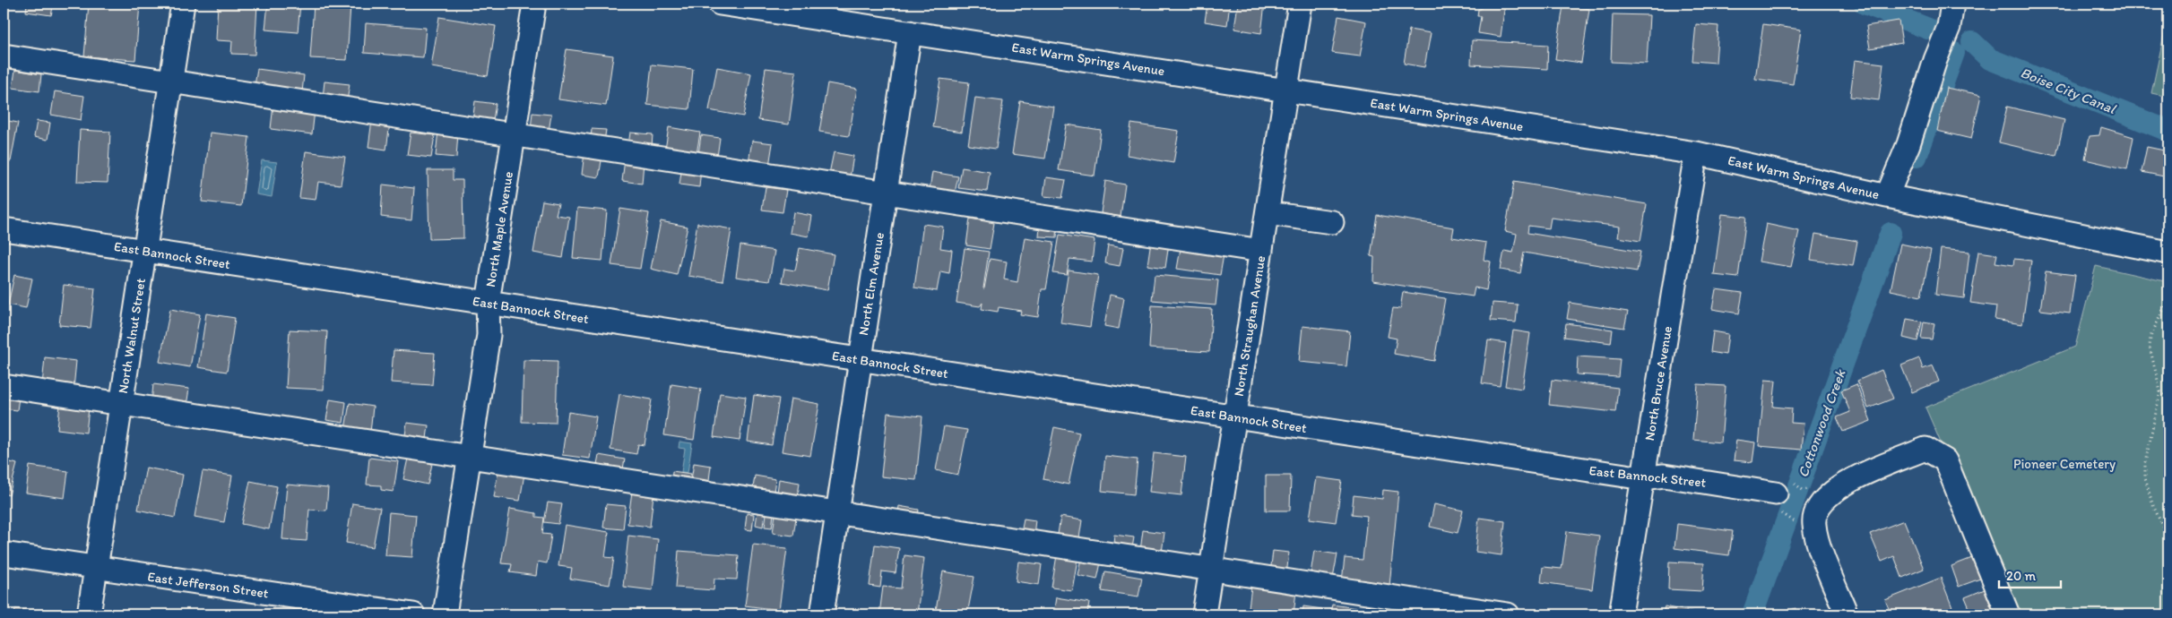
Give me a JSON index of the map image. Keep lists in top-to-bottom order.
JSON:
{
  "streets": {
    "street": [
      "East Warm Springs Avenue",
      "North Maple Avenue",
      "East Bannock Street",
      "North Elm Avenue",
      "North Straughan Avenue",
      "North Walnut Street",
      "North Bruce Avenue",
      "East Jefferson Street"
    ]
  },
  "crossings": [
    ["East Warm Springs Avenue", "North Elm Avenue"],
    ["East Warm Springs Avenue", "North Straughan Avenue"],
    ["East Warm Springs Avenue", "North Bruce Avenue"],
    ["North Maple Avenue", "East Bannock Street"],
    ["East Bannock Street", "North Elm Avenue"],
    ["East Bannock Street", "North Straughan Avenue"],
    ["East Bannock Street", "North Walnut Street"],
    ["East Bannock Street", "North Bruce Avenue"],
    ["North Walnut Street", "East Jefferson Street"]
  ],
  "water": ["Boise City Canal", "Cottonwood Creek"],
  "parks": ["Pioneer Cemetery"],
  "scale_bar": "20 m"
}
